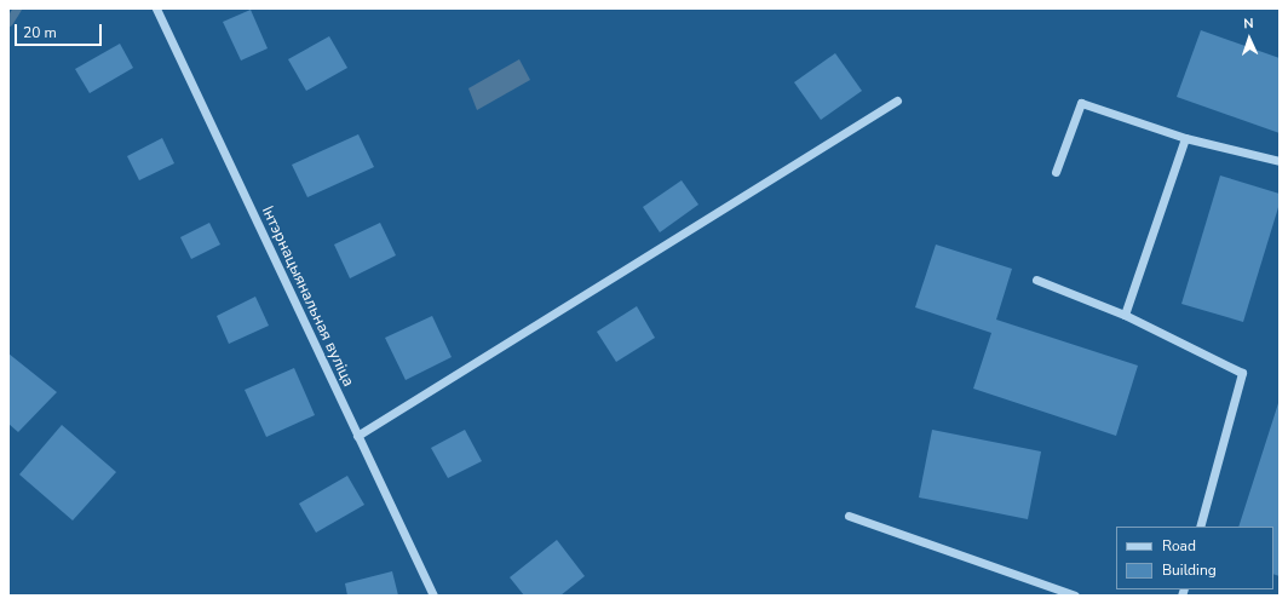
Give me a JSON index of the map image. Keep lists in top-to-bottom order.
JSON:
{
  "streets": {
    "street": ["Інтэрнацыянальная вуліца"]
  },
  "legend": ["Road", "Building"],
  "scale_bar": "20 m",
  "north": "top"
}
